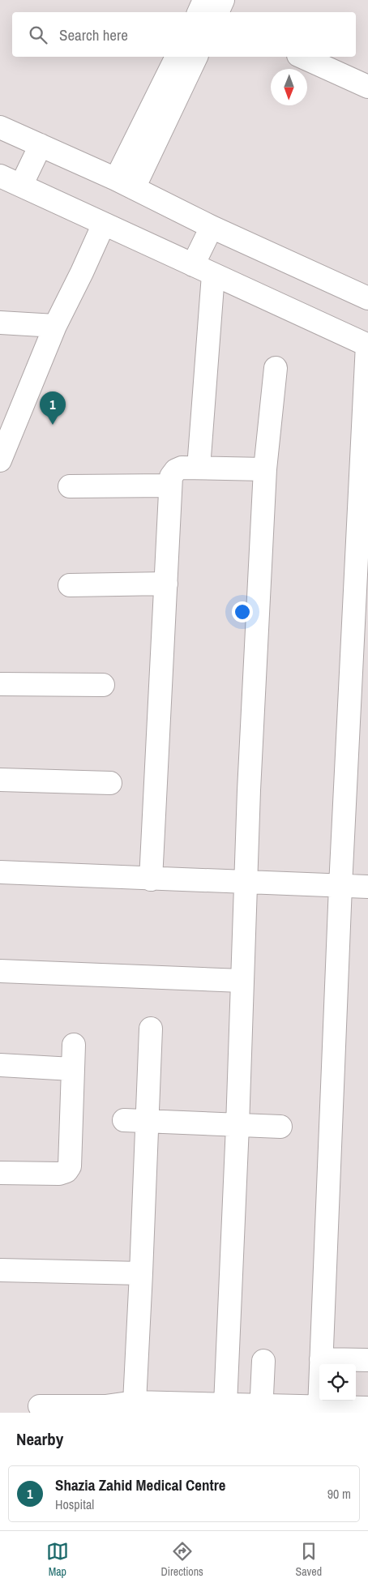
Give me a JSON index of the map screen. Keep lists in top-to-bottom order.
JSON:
{
  "north": "bottom",
  "page": {
    "search": "Search here",
    "pins": "1",
    "heading": "Nearby",
    "list": [
      {
        "mark": "1",
        "name": "Shazia Zahid Medical Centre",
        "note": "Hospital",
        "value": "90 m"
      }
    ],
    "nav": ["Map", "Directions", "Saved"]
  }
}
